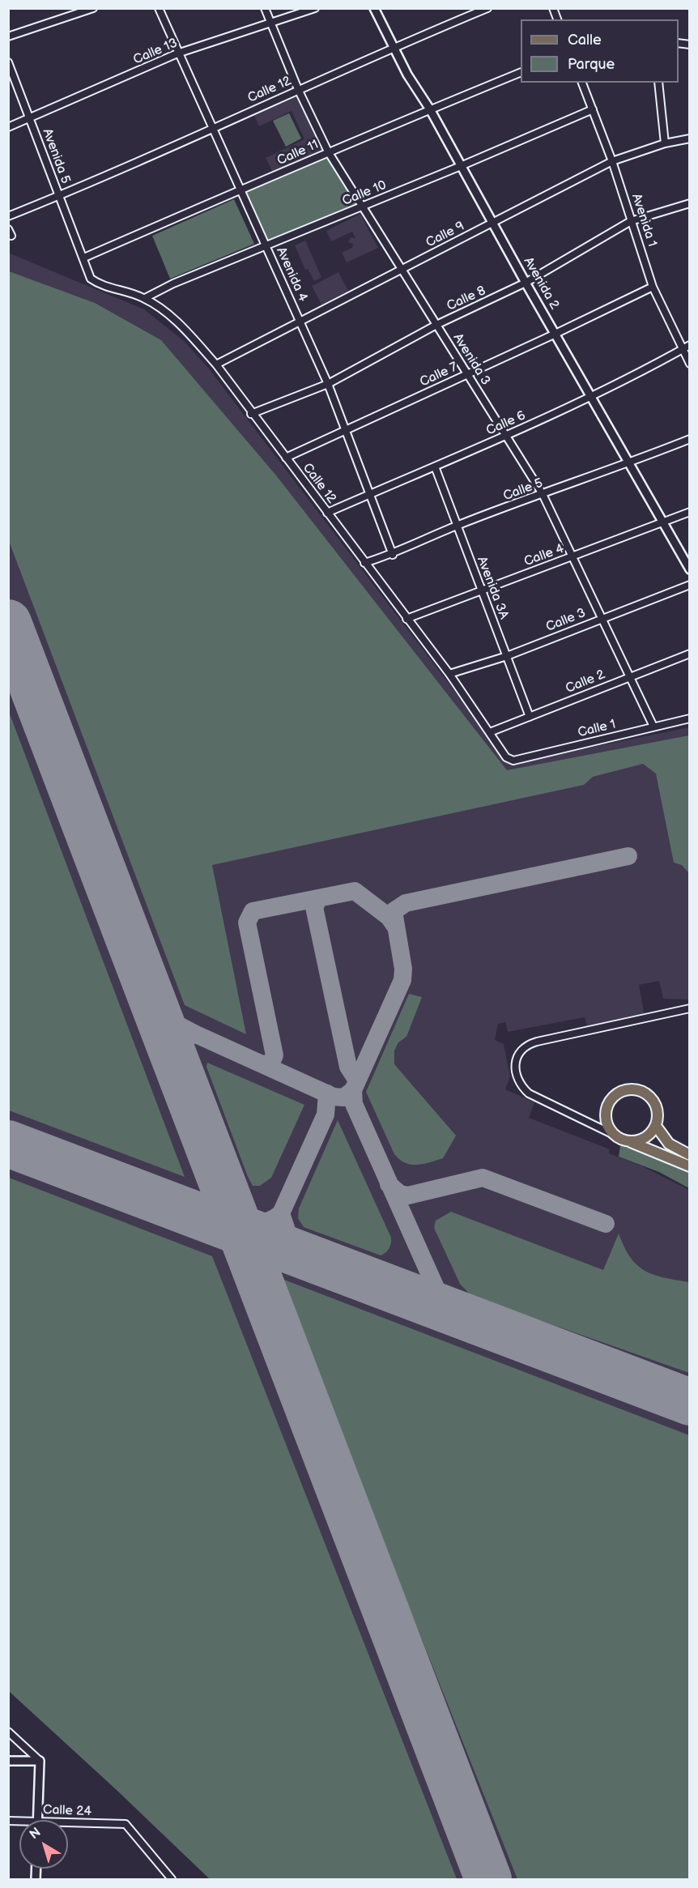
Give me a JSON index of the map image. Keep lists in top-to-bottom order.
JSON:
{
  "streets": {
    "street": [
      "Calle 13",
      "Calle 12",
      "Calle 11",
      "Avenida 5",
      "Calle 10",
      "Avenida 1",
      "Calle 9",
      "Avenida 4",
      "Avenida 2",
      "Calle 8",
      "Avenida 3",
      "Calle 7",
      "Calle 6",
      "Calle 5",
      "Calle 4",
      "Avenida 3A",
      "Calle 3",
      "Calle 2",
      "Calle 1",
      "Calle 24"
    ]
  },
  "crossings": [
    ["Calle 13", "Avenida 5"],
    ["Calle 13", "Avenida 4"],
    ["Calle 13", "Avenida 3"],
    ["Calle 12", "Calle 11"],
    ["Calle 12", "Avenida 5"],
    ["Calle 12", "Calle 10"],
    ["Calle 12", "Calle 9"],
    ["Calle 12", "Avenida 4"],
    ["Calle 12", "Avenida 2"],
    ["Calle 12", "Calle 8"],
    ["Calle 12", "Avenida 3"],
    ["Calle 12", "Calle 7"],
    ["Calle 12", "Calle 6"],
    ["Calle 12", "Calle 5"],
    ["Calle 12", "Calle 4"],
    ["Calle 12", "Calle 3"],
    ["Calle 12", "Calle 2"],
    ["Calle 12", "Calle 1"],
    ["Calle 11", "Avenida 5"],
    ["Calle 11", "Avenida 4"],
    ["Calle 11", "Avenida 2"],
    ["Calle 11", "Avenida 3"],
    ["Calle 10", "Avenida 1"],
    ["Calle 10", "Avenida 4"],
    ["Calle 10", "Avenida 2"],
    ["Calle 10", "Avenida 3"],
    ["Avenida 1", "Calle 9"],
    ["Avenida 1", "Calle 8"],
    ["Avenida 1", "Calle 7"],
    ["Avenida 1", "Calle 6"],
    ["Calle 9", "Avenida 4"],
    ["Calle 9", "Avenida 2"],
    ["Calle 9", "Avenida 3"],
    ["Avenida 4", "Calle 8"],
    ["Avenida 4", "Calle 7"],
    ["Avenida 4", "Calle 6"],
    ["Avenida 4", "Calle 5"],
    ["Avenida 2", "Calle 8"],
    ["Avenida 2", "Calle 7"],
    ["Avenida 2", "Calle 6"],
    ["Avenida 2", "Calle 5"],
    ["Avenida 2", "Calle 4"],
    ["Calle 8", "Avenida 3"],
    ["Avenida 3", "Calle 7"],
    ["Avenida 3", "Calle 6"],
    ["Avenida 3", "Calle 5"],
    ["Avenida 3", "Calle 4"],
    ["Avenida 3", "Calle 3"],
    ["Avenida 3", "Calle 2"],
    ["Avenida 3", "Calle 1"],
    ["Calle 6", "Avenida 3A"],
    ["Calle 5", "Avenida 3A"],
    ["Calle 4", "Avenida 3A"],
    ["Avenida 3A", "Calle 3"],
    ["Avenida 3A", "Calle 2"]
  ],
  "legend": ["Calle", "Parque"],
  "north": "top left"
}
